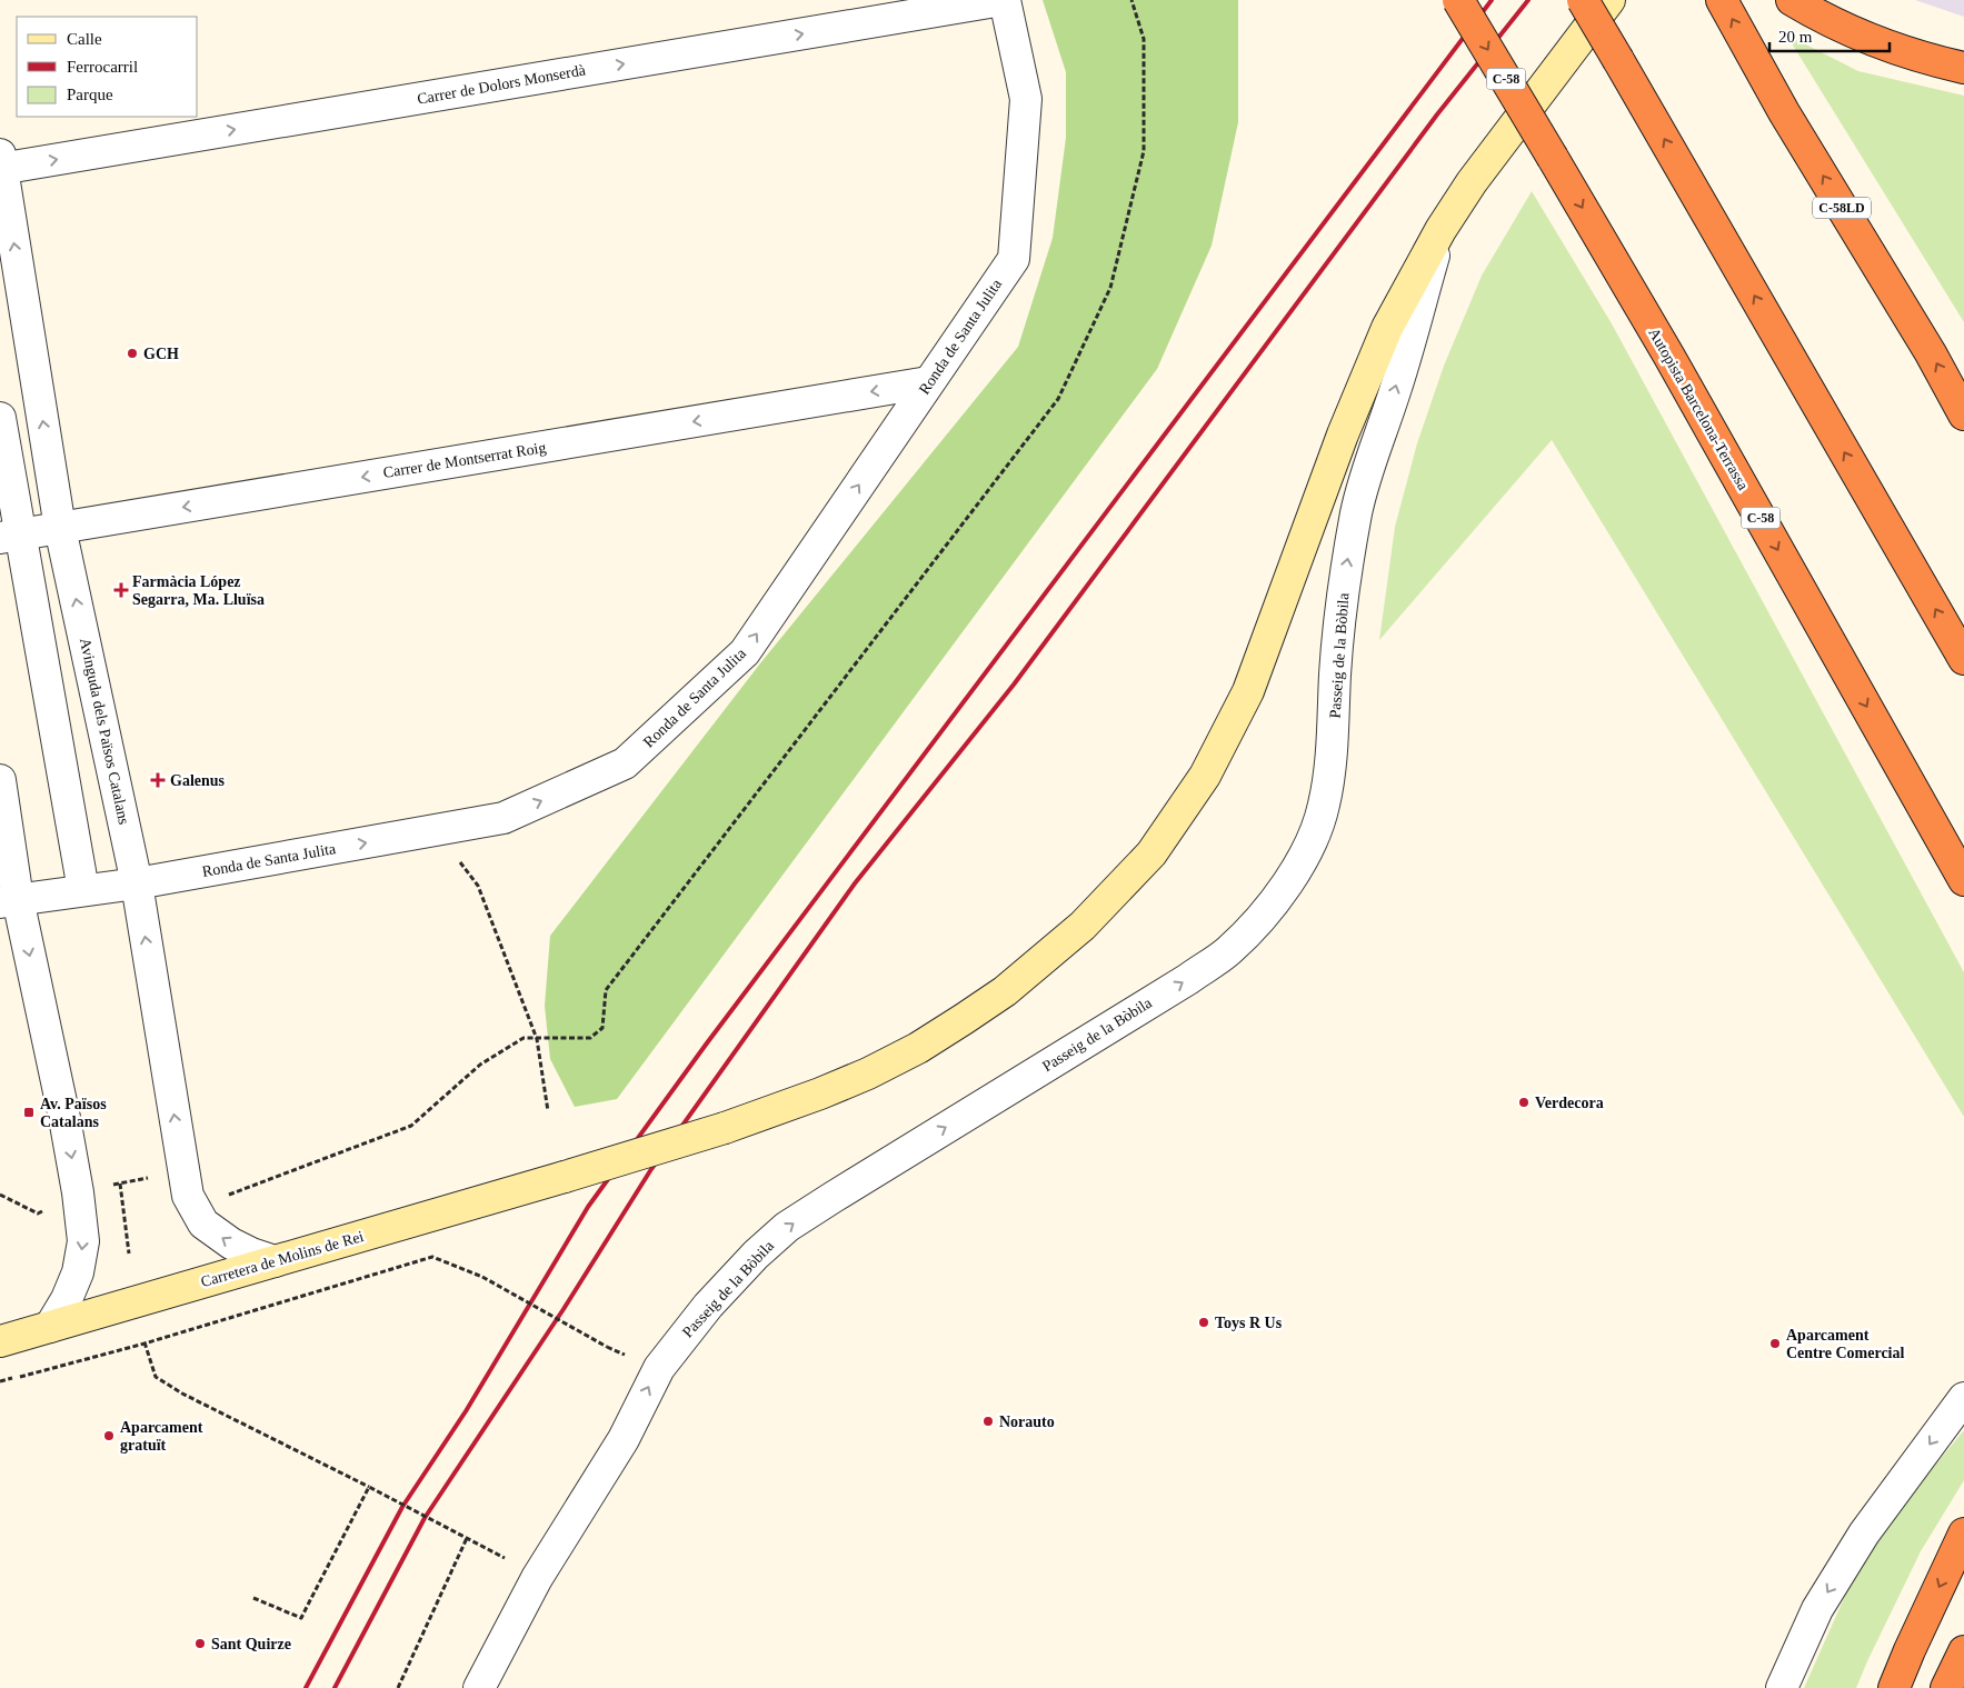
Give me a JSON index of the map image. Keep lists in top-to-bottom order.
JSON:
{
  "streets": {
    "highway": ["C-58", "C-58LD", "Autopista Barcelona-Terrassa"],
    "main road": ["Carretera de Molins de Rei"],
    "street": [
      "Carrer de Dolors Monserdà",
      "Ronda de Santa Julita",
      "Carrer de Montserrat Roig",
      "Passeig de la Bòbila",
      "Avinguda dels Països Catalans"
    ]
  },
  "crossings": [
    ["Carrer de Dolors Monserdà", "Ronda de Santa Julita"],
    ["Carrer de Dolors Monserdà", "Avinguda dels Països Catalans"],
    ["Ronda de Santa Julita", "Carrer de Montserrat Roig"],
    ["Ronda de Santa Julita", "Avinguda dels Països Catalans"],
    ["Carrer de Montserrat Roig", "Avinguda dels Països Catalans"],
    ["Passeig de la Bòbila", "Carretera de Molins de Rei"],
    ["Avinguda dels Països Catalans", "Carretera de Molins de Rei"]
  ],
  "one_way": [
    "Carrer de Dolors Monserdà",
    "Ronda de Santa Julita",
    "Carrer de Montserrat Roig",
    "Passeig de la Bòbila"
  ],
  "places": {
    "other": [
      "GCH",
      "Verdecora",
      "Toys R Us",
      "Aparcament Centre Comercial",
      "Norauto",
      "Aparcament gratuït",
      "Sant Quirze"
    ],
    "health": ["Farmàcia López Segarra, Ma. Lluïsa", "Galenus"],
    "transit": ["Av. Països Catalans"]
  },
  "legend": ["Calle", "Ferrocarril", "Parque"],
  "scale_bar": "20 m"
}
